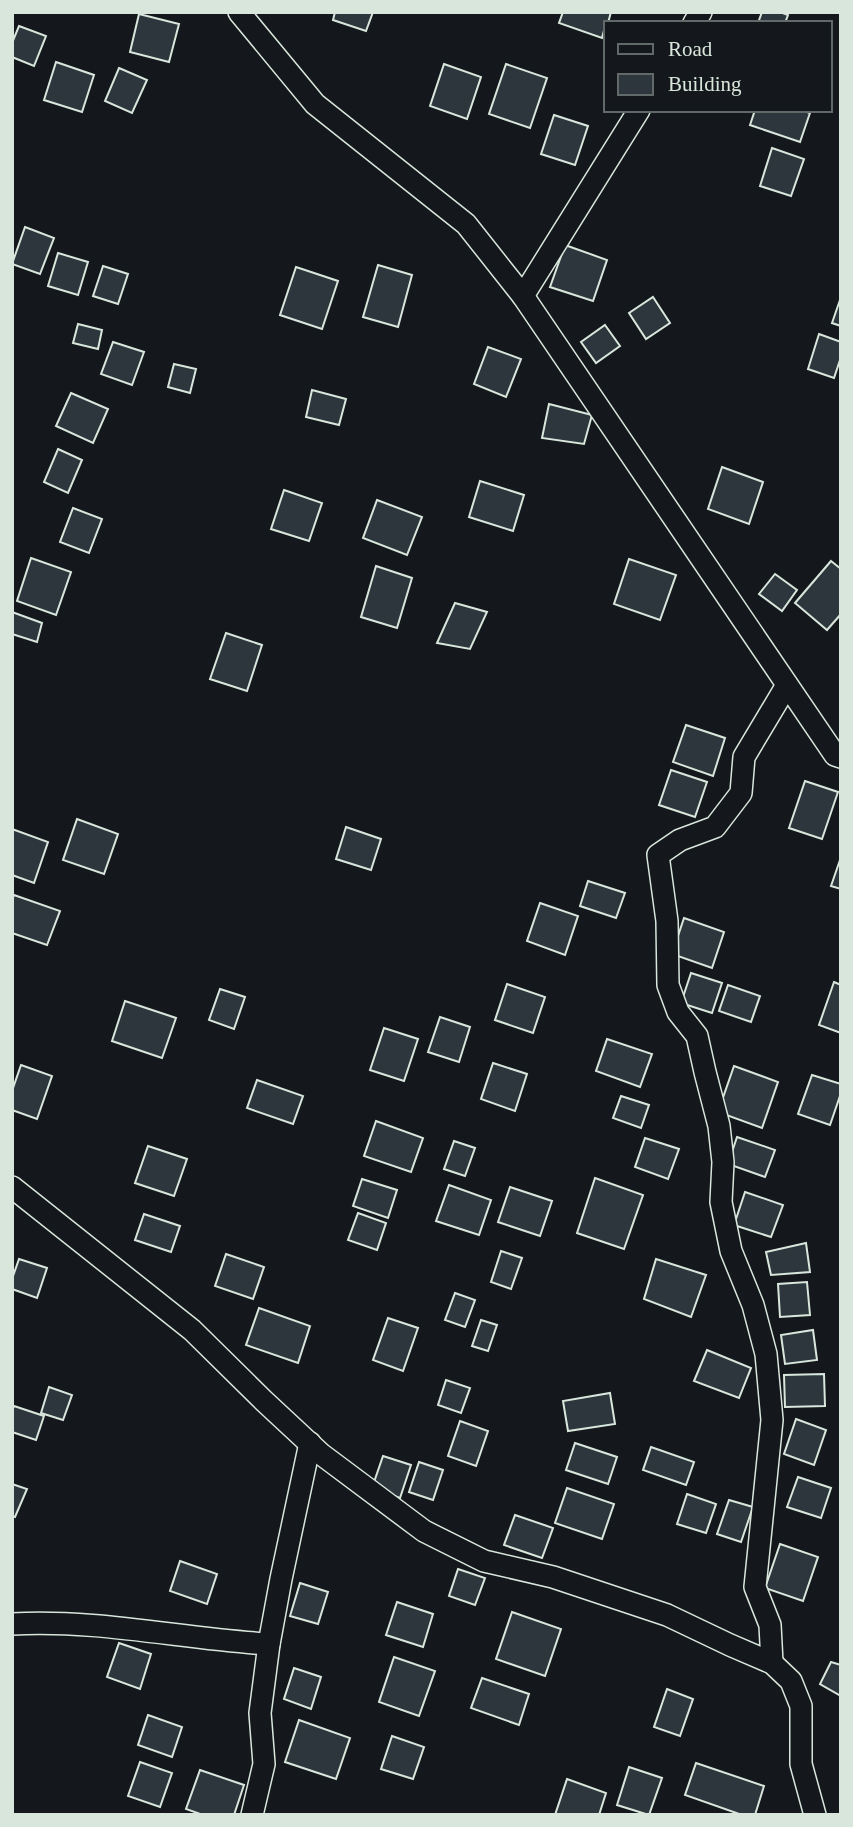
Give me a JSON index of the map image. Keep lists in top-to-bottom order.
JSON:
{
  "legend": ["Road", "Building"]
}
